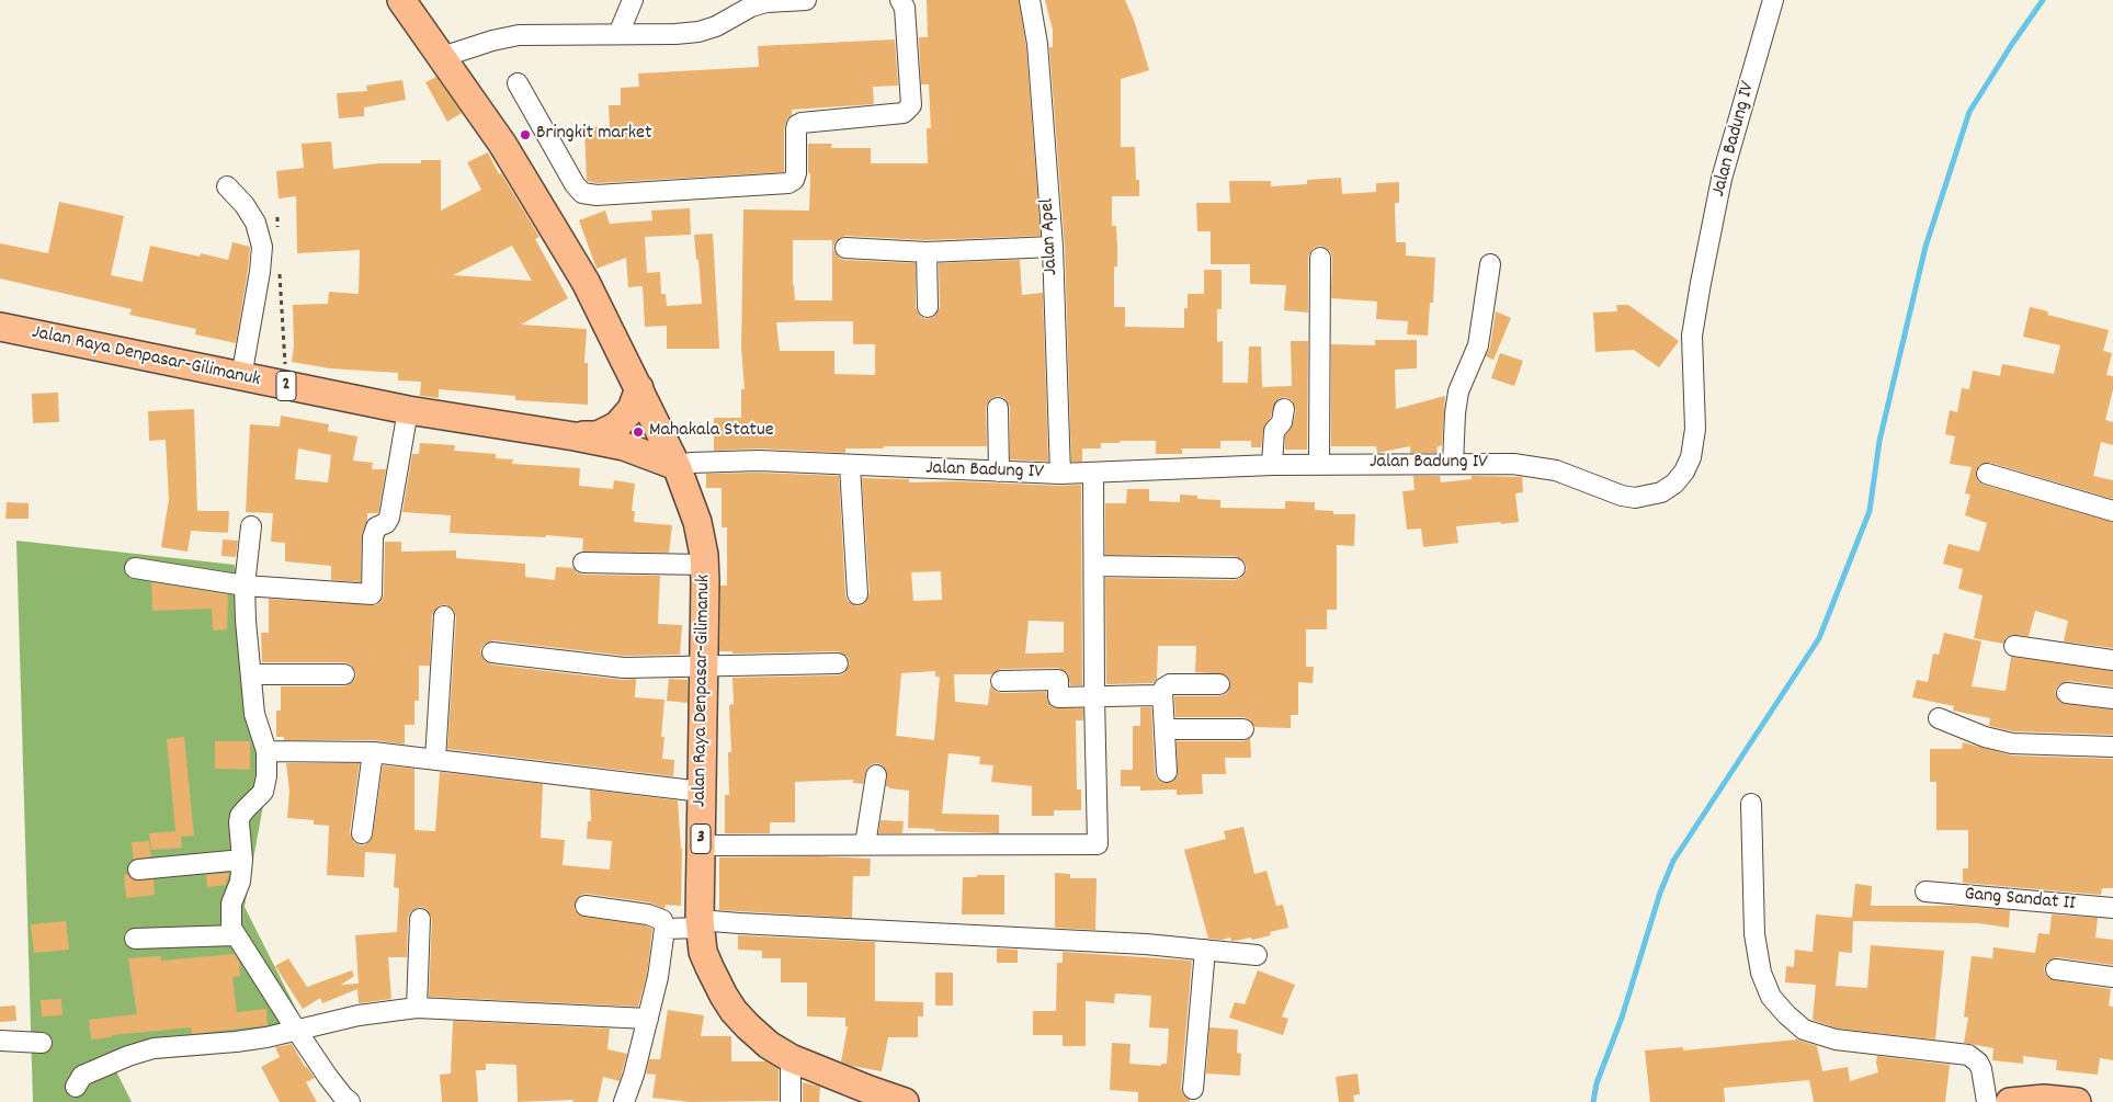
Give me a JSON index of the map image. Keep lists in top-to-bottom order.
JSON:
{
  "streets": {
    "highway": ["Jalan Raya Denpasar-Gilimanuk", "2", "3"],
    "street": ["Jalan Badung IV", "Jalan Apel", "Gang Sandat II"]
  },
  "crossings": [
    ["Jalan Badung IV", "Jalan Apel"],
    ["Jalan Badung IV", "Jalan Raya Denpasar-Gilimanuk"],
    ["Jalan Raya Denpasar-Gilimanuk", "2"]
  ],
  "places": ["Bringkit market", "Mahakala Statue"]
}
